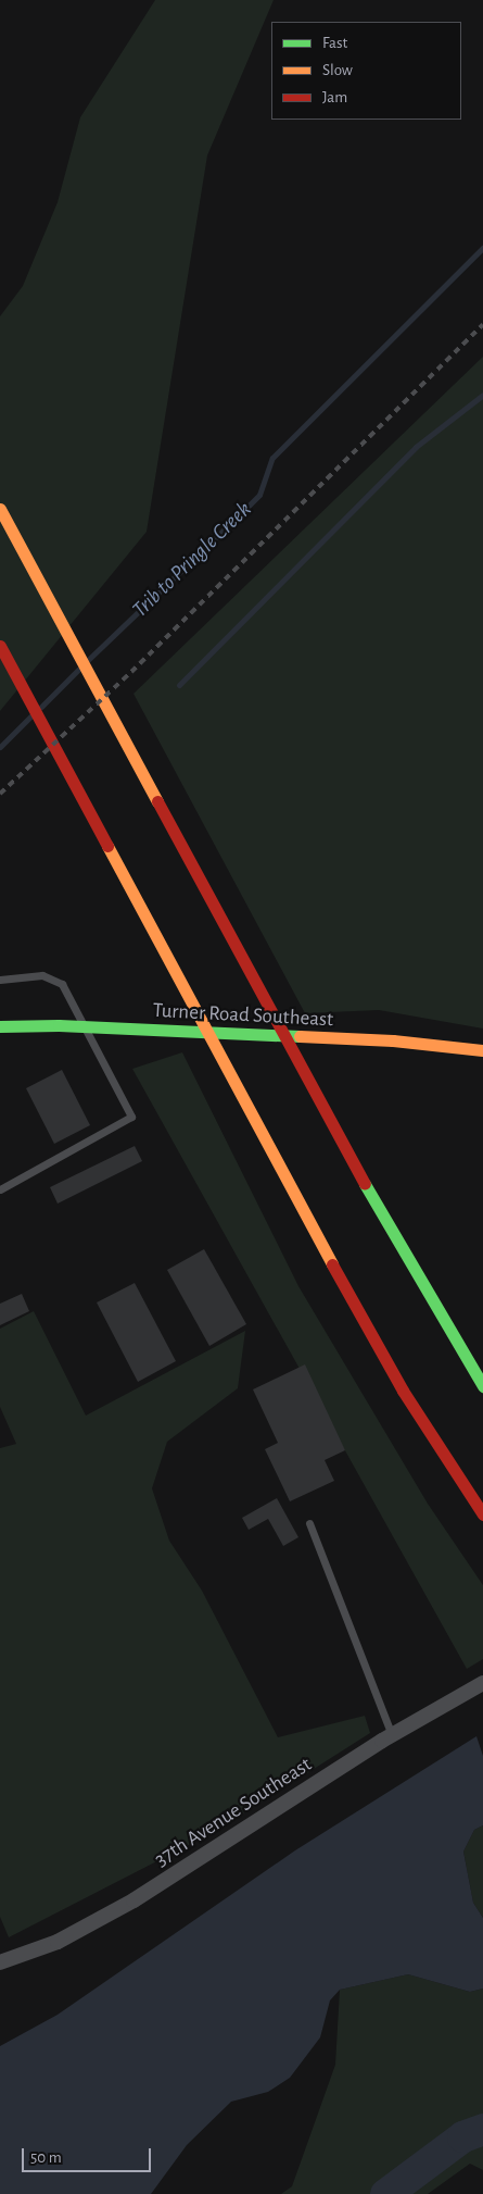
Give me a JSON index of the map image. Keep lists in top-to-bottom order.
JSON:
{
  "streets": {
    "main road": ["Turner Road Southeast"],
    "street": ["37th Avenue Southeast"]
  },
  "water": ["Trib to Pringle Creek"],
  "legend": ["Fast", "Slow", "Jam"],
  "scale_bar": "50 m"
}
